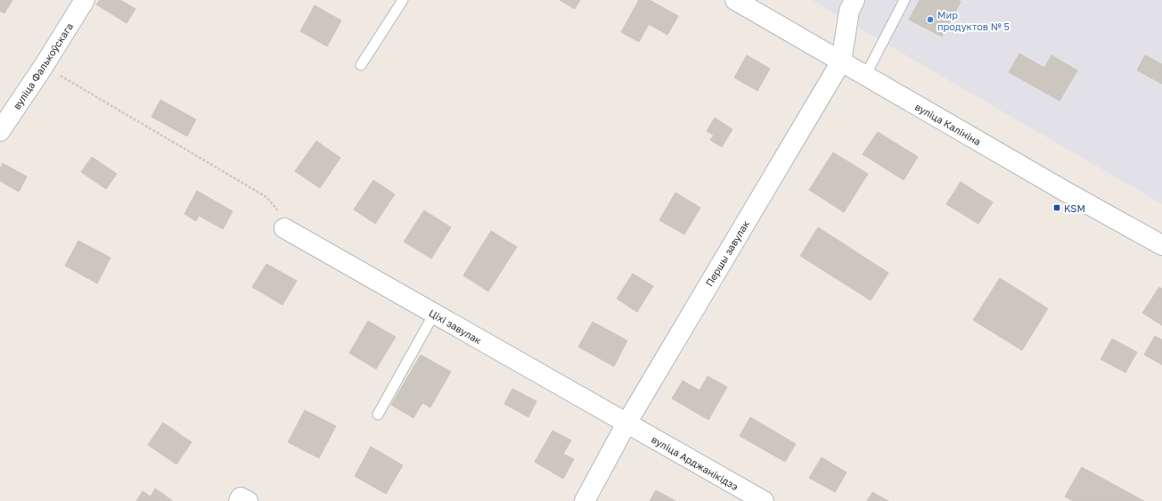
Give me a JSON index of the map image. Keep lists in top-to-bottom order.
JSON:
{
  "streets": {
    "street": [
      "вуліца Фалькоўскага",
      "вуліца Калініна",
      "Першы завулак",
      "Ціхі завулак",
      "вуліца Арджанікідзэ"
    ]
  },
  "crossings": [
    ["вуліца Калініна", "Першы завулак"],
    ["Першы завулак", "Ціхі завулак"],
    ["Першы завулак", "вуліца Арджанікідзэ"],
    ["Ціхі завулак", "вуліца Арджанікідзэ"]
  ],
  "places": {
    "other": ["Мир продуктов № 5"],
    "transit": ["KSM"]
  }
}
